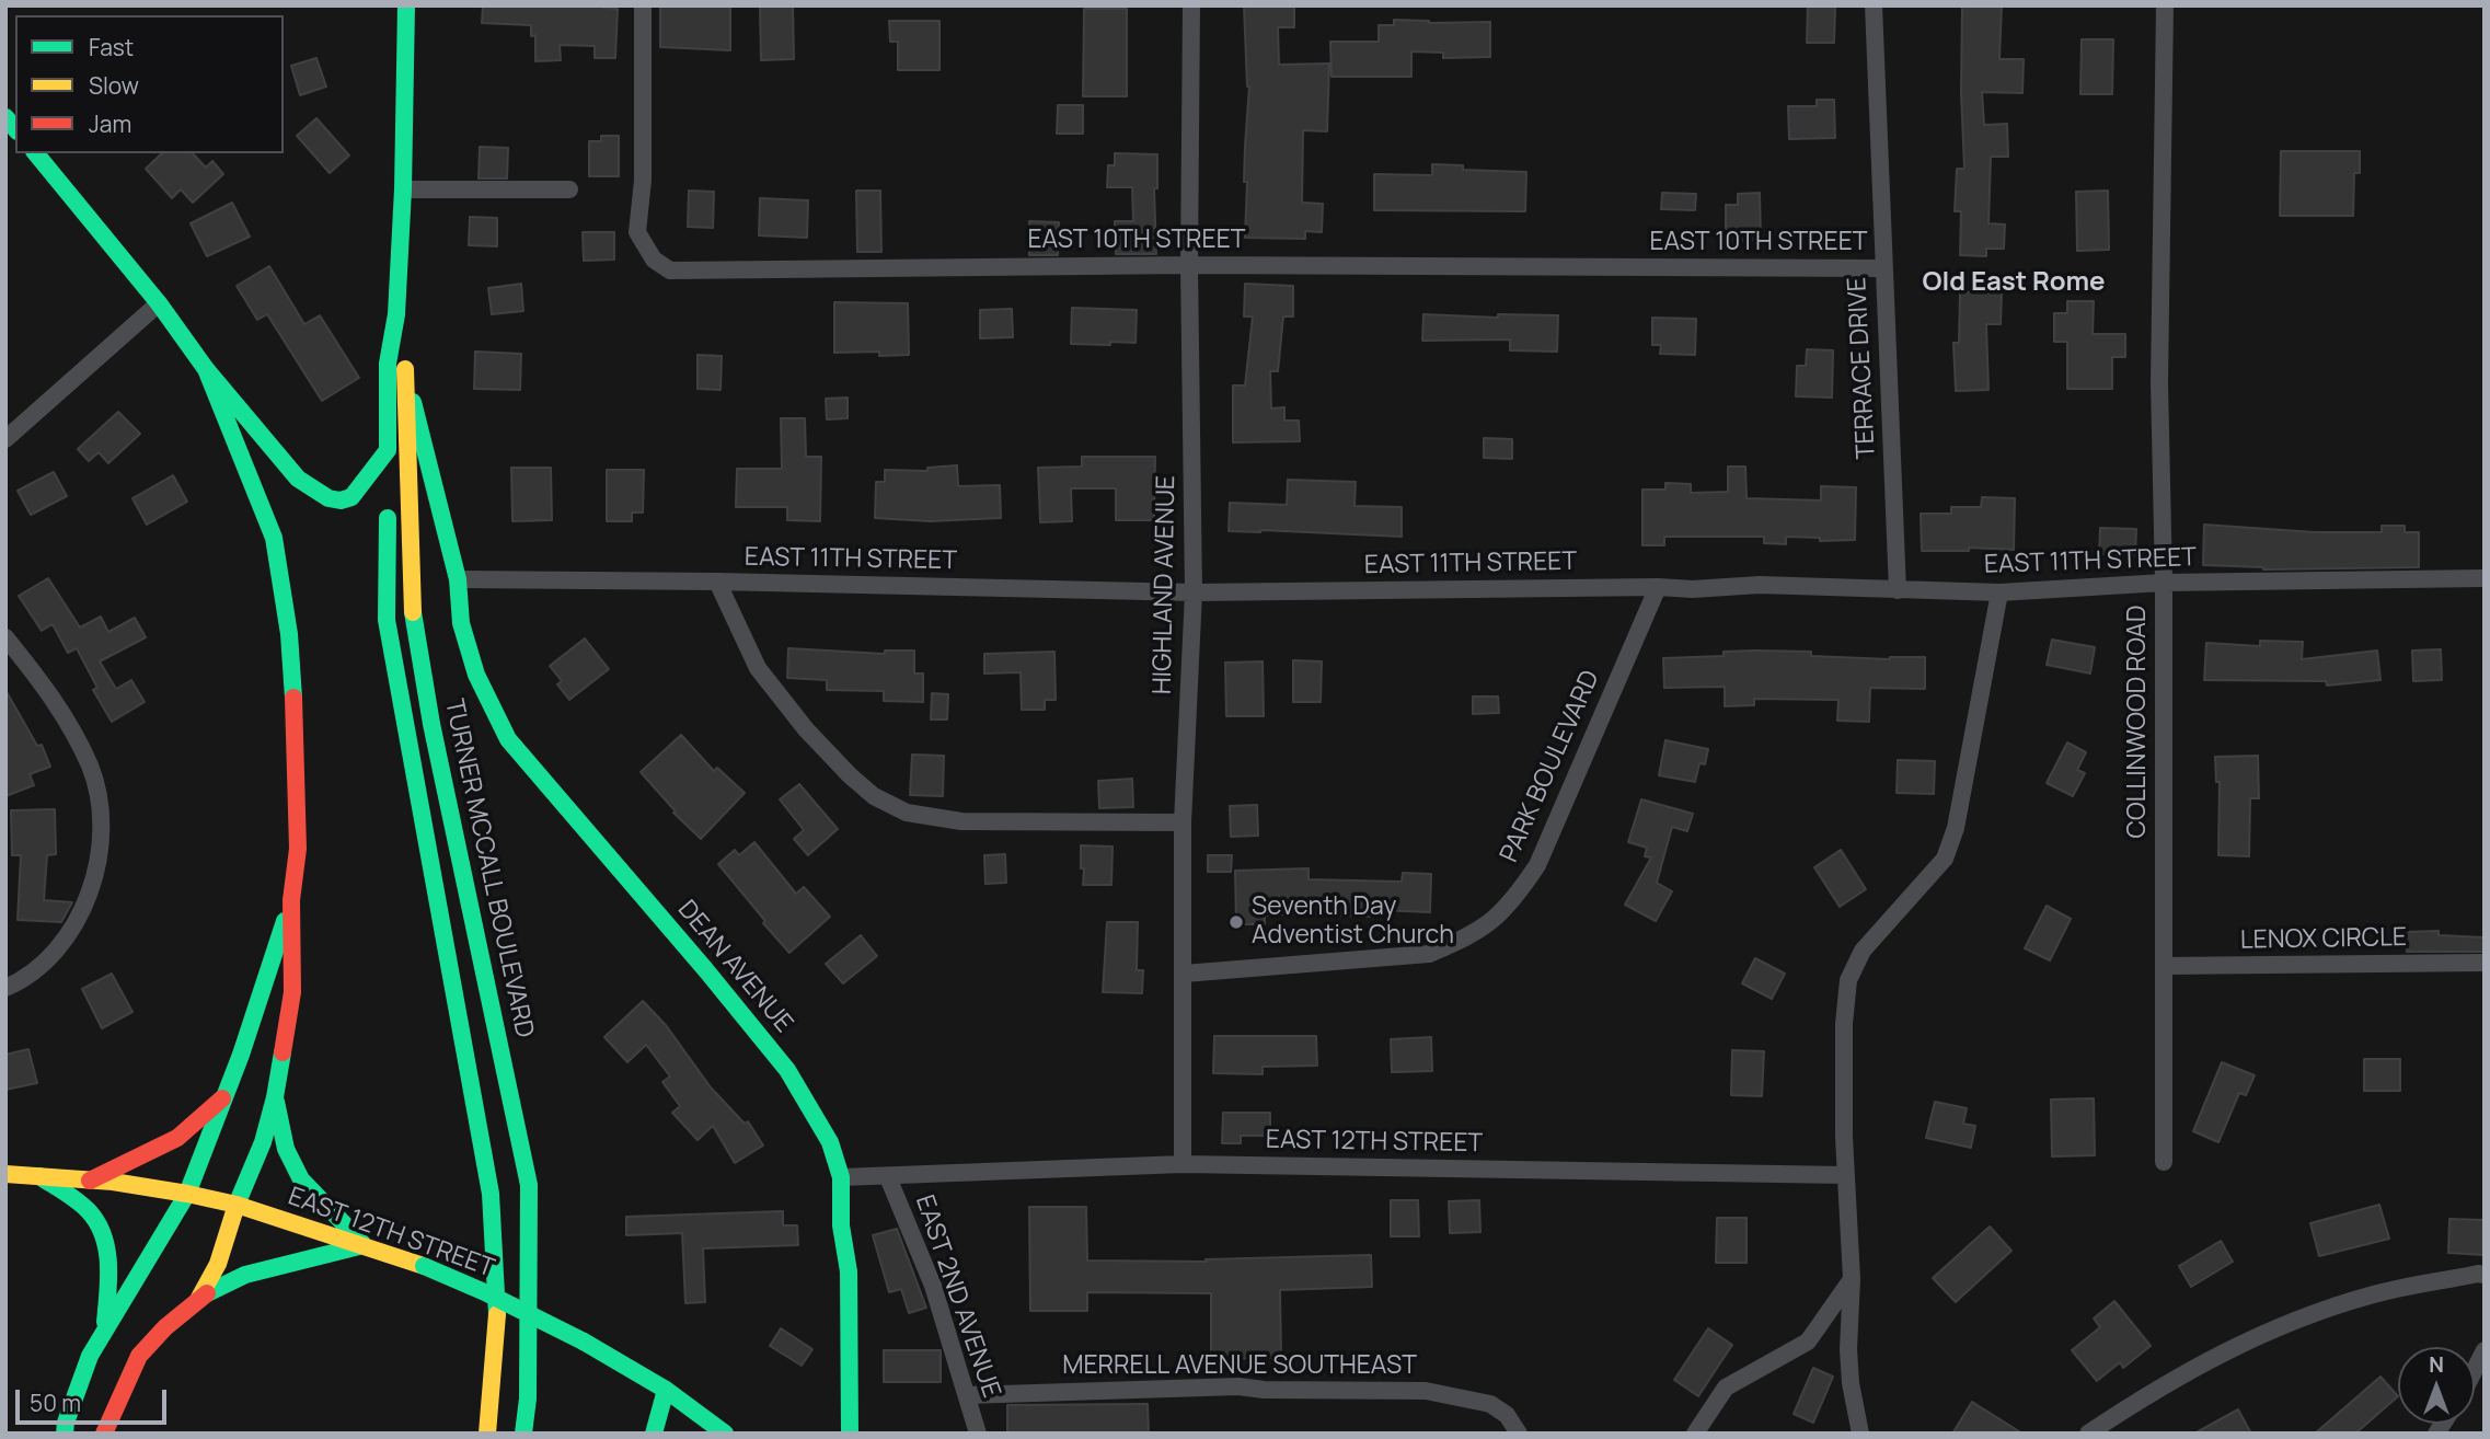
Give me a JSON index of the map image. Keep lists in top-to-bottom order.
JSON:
{
  "streets": {
    "main road": ["TURNER MCCALL BOULEVARD", "DEAN AVENUE", "EAST 12TH STREET"],
    "street": [
      "EAST 10TH STREET",
      "TERRACE DRIVE",
      "EAST 11TH STREET",
      "HIGHLAND AVENUE",
      "COLLINWOOD ROAD",
      "PARK BOULEVARD",
      "LENOX CIRCLE",
      "EAST 2ND AVENUE",
      "MERRELL AVENUE SOUTHEAST"
    ]
  },
  "crossings": [
    ["EAST 10TH STREET", "TERRACE DRIVE"],
    ["EAST 10TH STREET", "HIGHLAND AVENUE"],
    ["TERRACE DRIVE", "EAST 11TH STREET"],
    ["EAST 11TH STREET", "HIGHLAND AVENUE"],
    ["EAST 11TH STREET", "COLLINWOOD ROAD"],
    ["EAST 11TH STREET", "PARK BOULEVARD"],
    ["EAST 11TH STREET", "DEAN AVENUE"],
    ["HIGHLAND AVENUE", "PARK BOULEVARD"],
    ["HIGHLAND AVENUE", "EAST 12TH STREET"],
    ["COLLINWOOD ROAD", "LENOX CIRCLE"],
    ["TURNER MCCALL BOULEVARD", "DEAN AVENUE"],
    ["DEAN AVENUE", "EAST 12TH STREET"],
    ["EAST 12TH STREET", "EAST 2ND AVENUE"],
    ["EAST 2ND AVENUE", "MERRELL AVENUE SOUTHEAST"]
  ],
  "districts": ["Old East Rome"],
  "places": ["Seventh Day Adventist Church"],
  "legend": ["Fast", "Slow", "Jam"],
  "scale_bar": "50 m",
  "north": "top"
}
